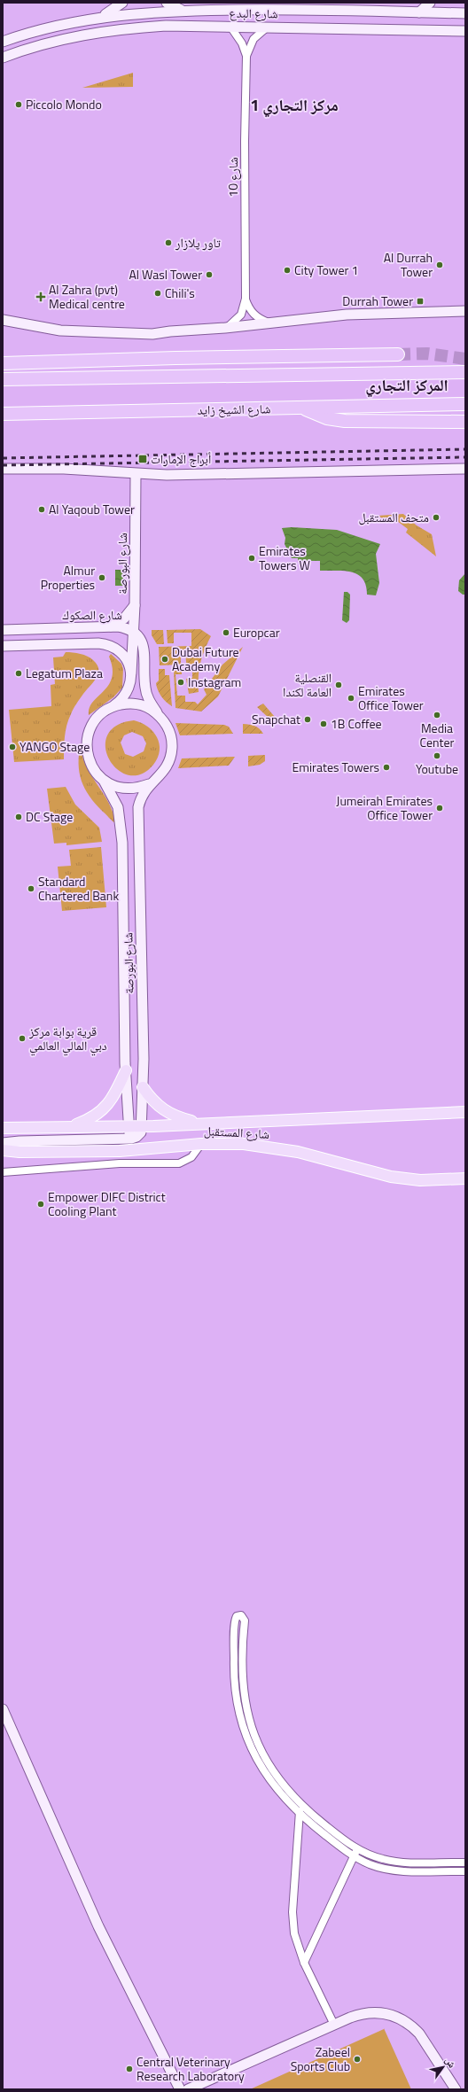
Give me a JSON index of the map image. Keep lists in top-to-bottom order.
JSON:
{
  "streets": {
    "highway": ["شارع الشيخ زايد"],
    "main road": ["شارع المستقبل"],
    "street": [
      "شارع البدع",
      "شارع 10",
      "شارع البورصة",
      "شارع الصكوك"
    ]
  },
  "crossings": [
    ["شارع البدع", "شارع 10"],
    ["شارع البورصة", "شارع الصكوك"],
    ["شارع البورصة", "شارع المستقبل"]
  ],
  "districts": ["مركز التجاري 1", "المركز التجاري"],
  "places": {
    "other": [
      "Piccolo Mondo",
      "تاور پلازار",
      "Al Durrah Tower",
      "City Tower 1",
      "Al Wasl Tower",
      "Chili's",
      "Al Yaqoub Tower",
      "متحف المستقبل",
      "Emirates Towers W",
      "Almur Properties",
      "Europcar",
      "Dubai Future Academy",
      "Legatum Plaza",
      "Instagram",
      "القنصلية العامة لكندا",
      "Emirates Office Tower",
      "Media Center",
      "Snapchat",
      "1B Coffee",
      "YANGO Stage",
      "Youtube",
      "Emirates Towers",
      "Jumeirah Emirates Office Tower",
      "DC Stage",
      "Standard Chartered Bank",
      "قرية بوابة مركز دبي المالي العالمي",
      "Empower DIFC District Cooling Plant",
      "Zabeel Sports Club",
      "Central Veterinary Research Laboratory"
    ],
    "health": ["Al Zahra (pvt) Medical centre"],
    "transit": ["Durrah Tower", "أبراج الإمارات"]
  },
  "north": "top right"
}
